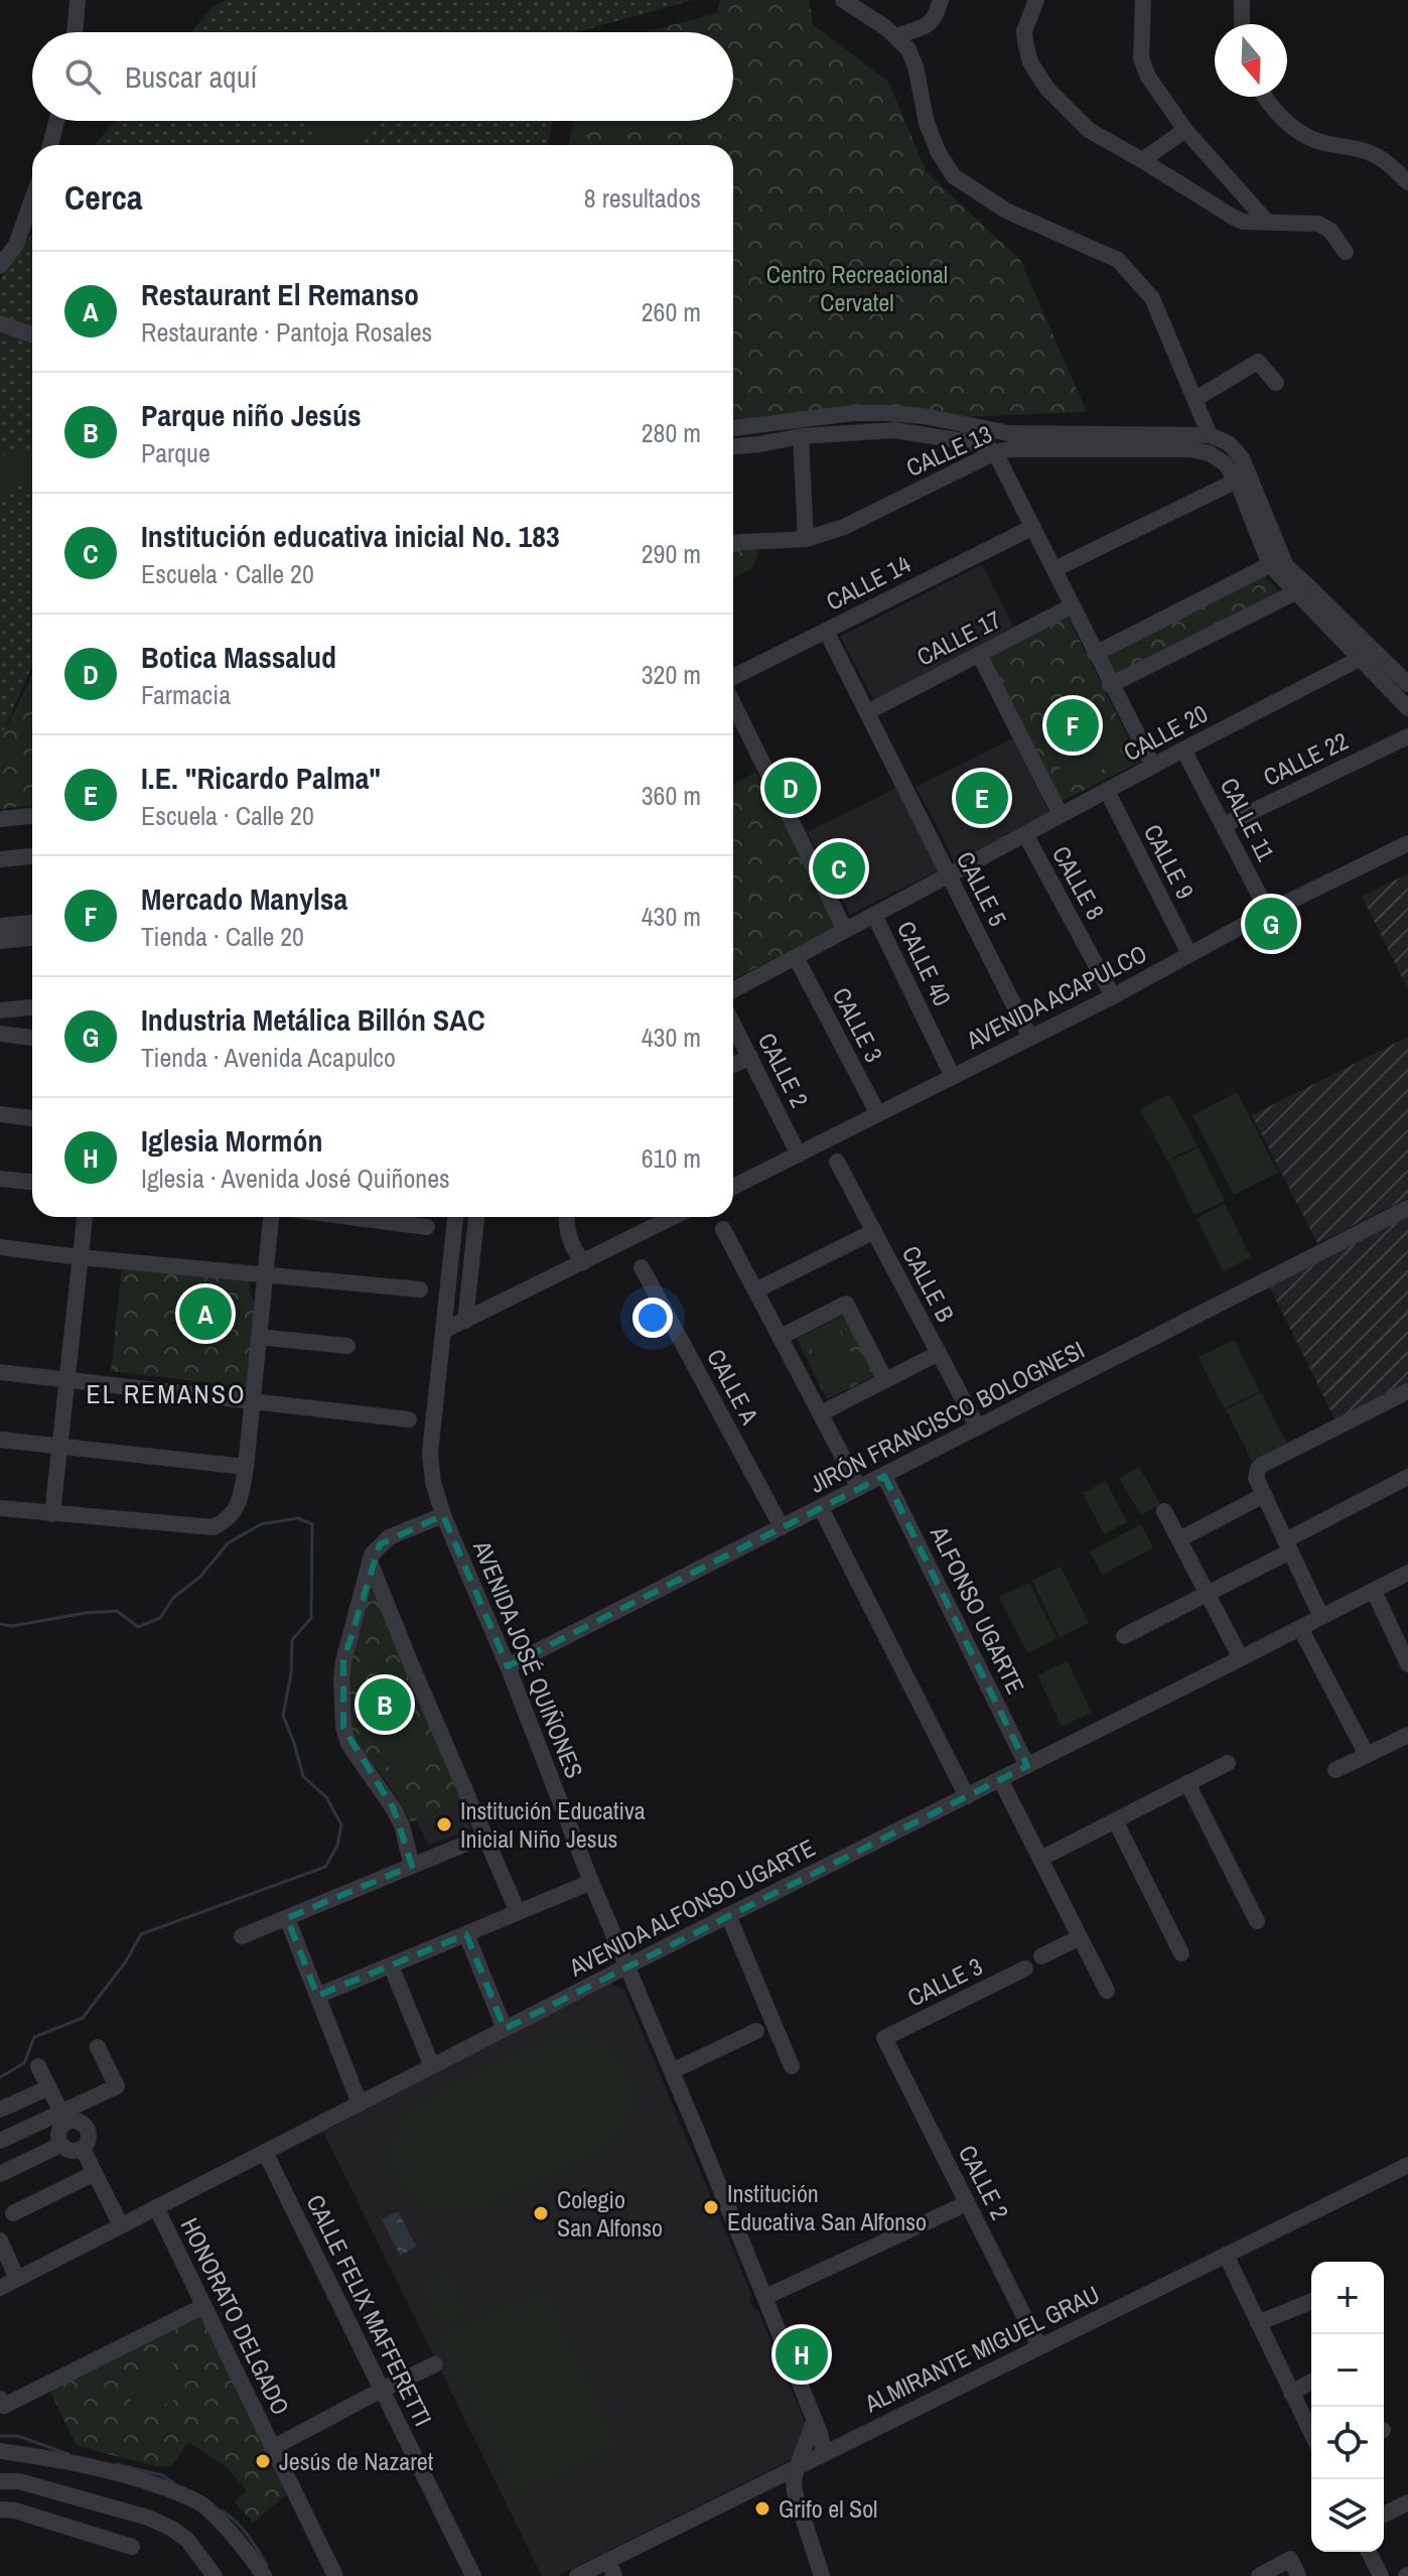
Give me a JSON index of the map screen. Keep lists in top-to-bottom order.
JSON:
{
  "streets": {
    "street": [
      "CALLE 13",
      "CALLE 14",
      "CALLE 17",
      "CALLE 20",
      "CALLE 22",
      "CALLE 11",
      "CALLE 9",
      "CALLE 8",
      "CALLE 5",
      "CALLE 40",
      "AVENIDA ACAPULCO",
      "CALLE 3",
      "CALLE 2",
      "CALLE B",
      "CALLE A",
      "JIRÓN FRANCISCO BOLOGNESI",
      "ALFONSO UGARTE",
      "AVENIDA JOSÉ QUIÑONES",
      "AVENIDA ALFONSO UGARTE",
      "CALLE FELIX MAFFERETTI",
      "HONORATO DELGADO",
      "ALMIRANTE MIGUEL GRAU"
    ]
  },
  "crossings": [
    ["CALLE 14", "CALLE 5"],
    ["CALLE 17", "CALLE 5"],
    ["CALLE 20", "CALLE 11"],
    ["CALLE 20", "CALLE 9"],
    ["CALLE 20", "CALLE 8"],
    ["CALLE 20", "CALLE 5"],
    ["CALLE 20", "CALLE 40"],
    ["CALLE 20", "CALLE 3"],
    ["CALLE 22", "CALLE 11"],
    ["CALLE 11", "AVENIDA ACAPULCO"],
    ["CALLE 9", "AVENIDA ACAPULCO"],
    ["CALLE 8", "AVENIDA ACAPULCO"],
    ["CALLE 5", "AVENIDA ACAPULCO"],
    ["CALLE 40", "AVENIDA ACAPULCO"],
    ["AVENIDA ACAPULCO", "CALLE 3"],
    ["AVENIDA ACAPULCO", "CALLE 2"],
    ["CALLE 3", "CALLE 2"],
    ["CALLE 2", "ALMIRANTE MIGUEL GRAU"],
    ["CALLE B", "JIRÓN FRANCISCO BOLOGNESI"],
    ["CALLE A", "JIRÓN FRANCISCO BOLOGNESI"],
    ["JIRÓN FRANCISCO BOLOGNESI", "ALFONSO UGARTE"],
    ["JIRÓN FRANCISCO BOLOGNESI", "AVENIDA JOSÉ QUIÑONES"],
    ["ALFONSO UGARTE", "AVENIDA ALFONSO UGARTE"],
    ["AVENIDA JOSÉ QUIÑONES", "AVENIDA ALFONSO UGARTE"],
    ["AVENIDA JOSÉ QUIÑONES", "ALMIRANTE MIGUEL GRAU"],
    ["AVENIDA ALFONSO UGARTE", "CALLE FELIX MAFFERETTI"],
    ["AVENIDA ALFONSO UGARTE", "HONORATO DELGADO"]
  ],
  "districts": ["EL REMANSO"],
  "parks": ["Centro Recreacional Cervatel"],
  "places": [
    "Institución Educativa Inicial Niño Jesus",
    "Institución Educativa San Alfonso",
    "Colegio San Alfonso",
    "Jesús de Nazaret",
    "Grifo el Sol"
  ],
  "north": "bottom",
  "page": {
    "search": "Buscar aquí",
    "heading": ["Cerca", "8 resultados"],
    "list": [
      {
        "mark": "A",
        "name": "Restaurant El Remanso",
        "note": "Restaurante · Pantoja Rosales",
        "value": "260 m"
      },
      {
        "mark": "B",
        "name": "Parque niño Jesús",
        "note": "Parque",
        "value": "280 m"
      },
      {
        "mark": "C",
        "name": "Institución educativa inicial No. 183",
        "note": "Escuela · Calle 20",
        "value": "290 m"
      },
      {
        "mark": "D",
        "name": "Botica Massalud",
        "note": "Farmacia",
        "value": "320 m"
      },
      {
        "mark": "E",
        "name": "I.E. \"Ricardo Palma\"",
        "note": "Escuela · Calle 20",
        "value": "360 m"
      },
      {
        "mark": "F",
        "name": "Mercado Manylsa",
        "note": "Tienda · Calle 20",
        "value": "430 m"
      },
      {
        "mark": "G",
        "name": "Industria Metálica Billón SAC",
        "note": "Tienda · Avenida Acapulco",
        "value": "430 m"
      },
      {
        "mark": "H",
        "name": "Iglesia Mormón",
        "note": "Iglesia · Avenida José Quiñones",
        "value": "610 m"
      }
    ],
    "pins": [
      "F",
      "D",
      "E",
      "C",
      "G",
      "A",
      "B",
      "H"
    ],
    "map_buttons": ["+", "−"]
  }
}
